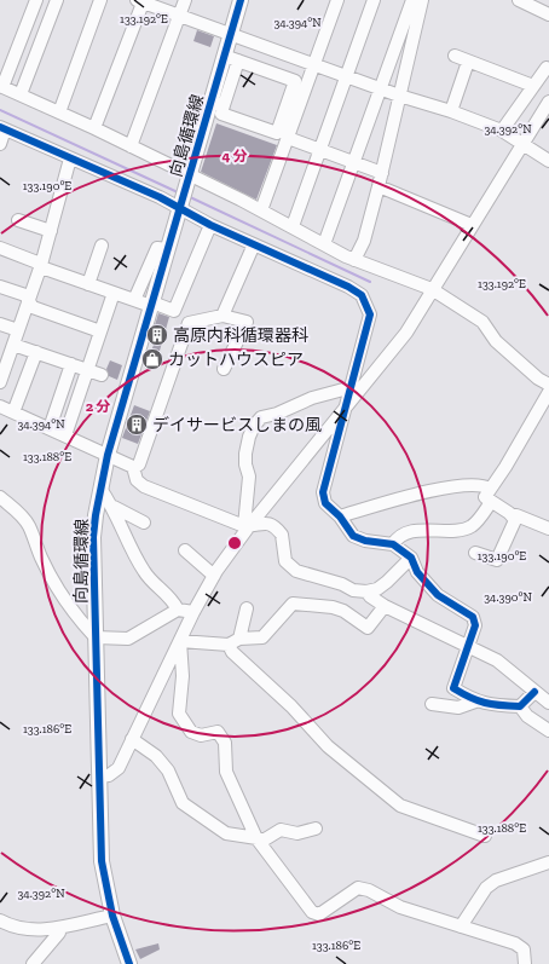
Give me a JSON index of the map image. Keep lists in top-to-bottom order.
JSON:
{
  "streets": {
    "main road": ["向島循環線"]
  },
  "places": {
    "building": ["高原内科循環器科", "デイサービスしまの風"],
    "shop": ["カットハウスピア"]
  },
  "coordinates": [
    "133.192°E",
    "34.394°N",
    "34.392°N",
    "133.190°E",
    "133.188°E",
    "34.390°N",
    "133.186°E"
  ],
  "rings": ["4 分", "2 分"]
}
